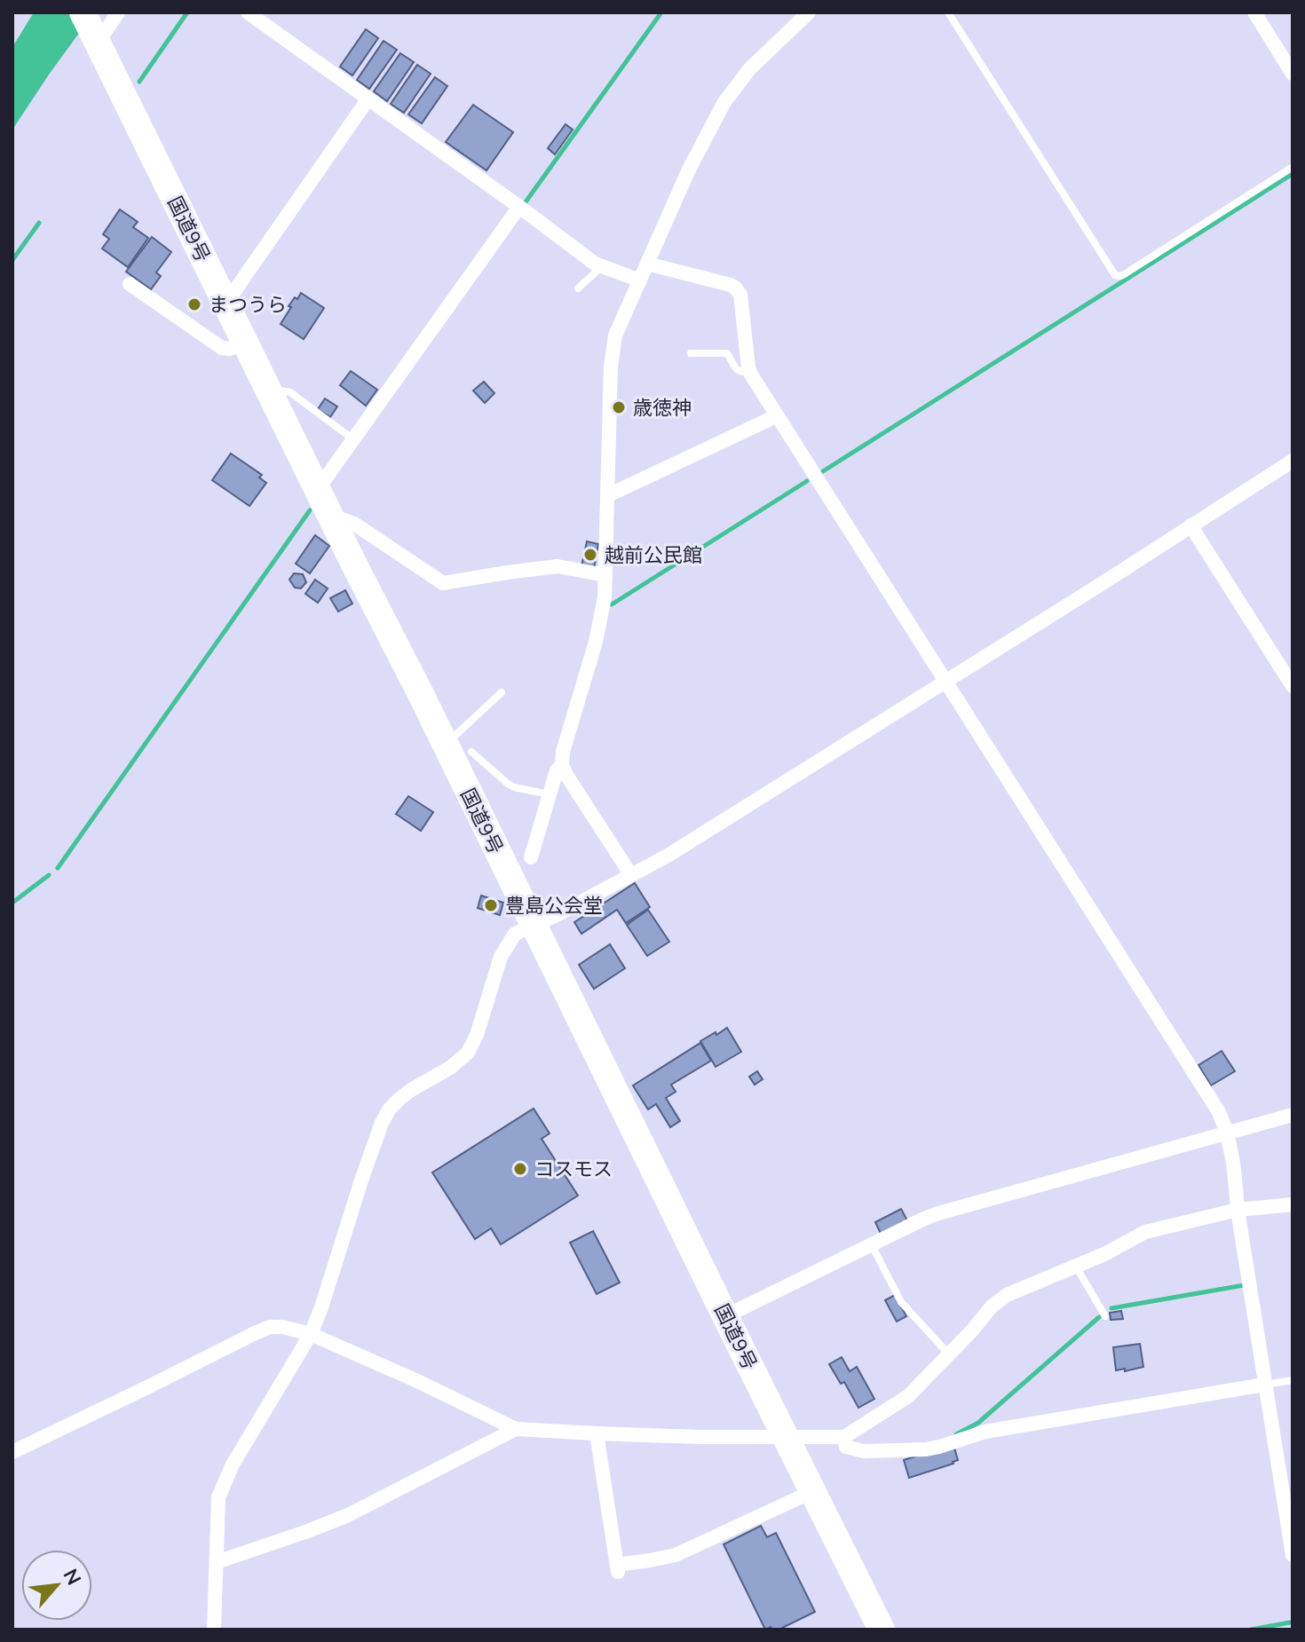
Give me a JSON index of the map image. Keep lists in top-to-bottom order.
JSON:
{
  "streets": {
    "highway": ["国道9号"]
  },
  "places": [
    "まつうら",
    "歳徳神",
    "越前公民館",
    "豊島公会堂",
    "コスモス"
  ],
  "north": "top right"
}
